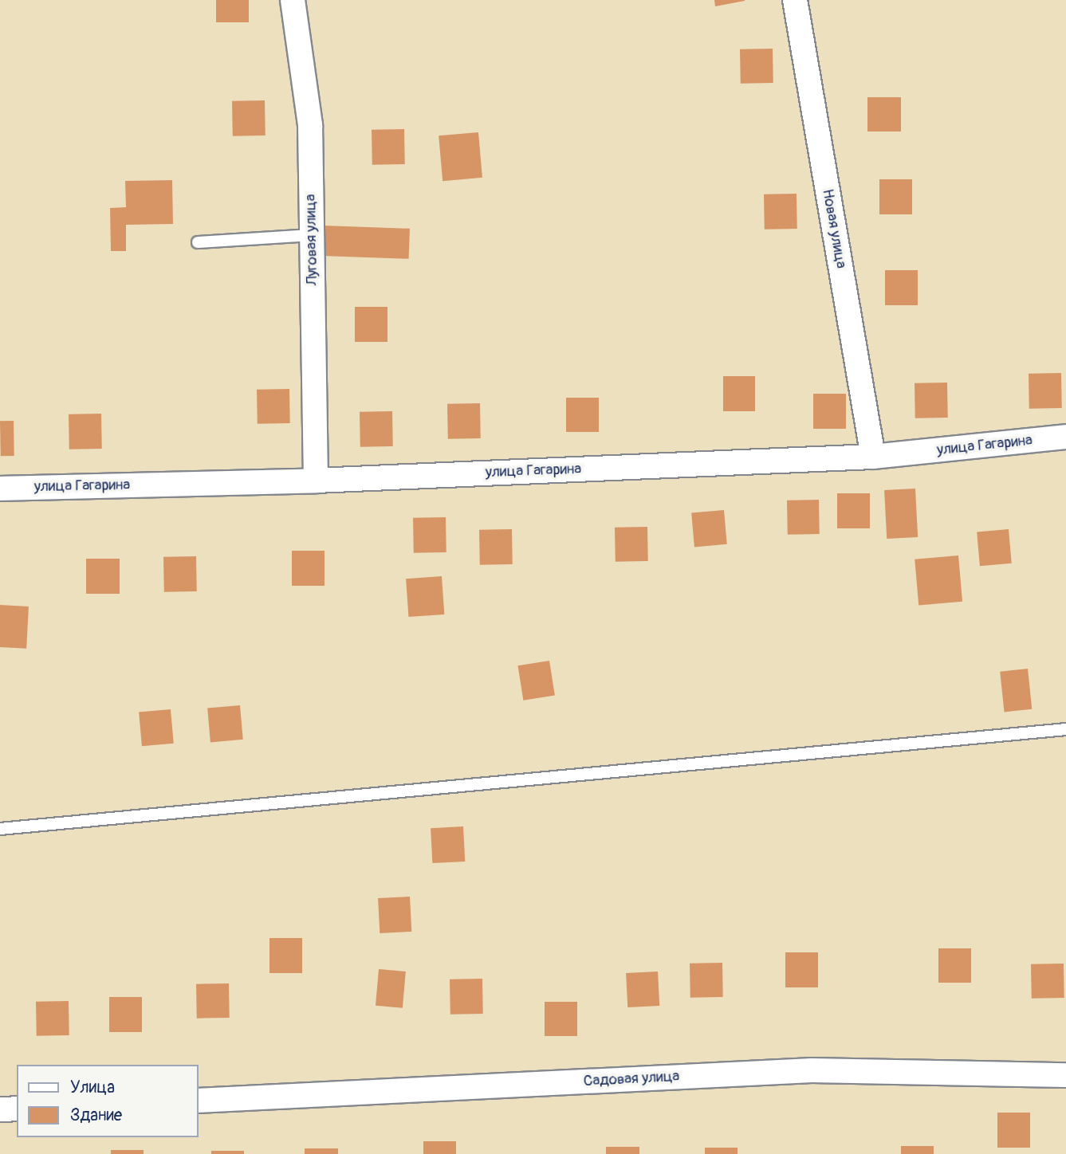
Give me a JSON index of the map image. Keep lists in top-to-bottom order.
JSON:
{
  "streets": {
    "street": [
      "Новая улица",
      "Луговая улица",
      "улица Гагарина",
      "Садовая улица"
    ]
  },
  "crossings": [
    ["Новая улица", "улица Гагарина"],
    ["Луговая улица", "улица Гагарина"]
  ],
  "legend": ["Улица", "Здание"]
}
